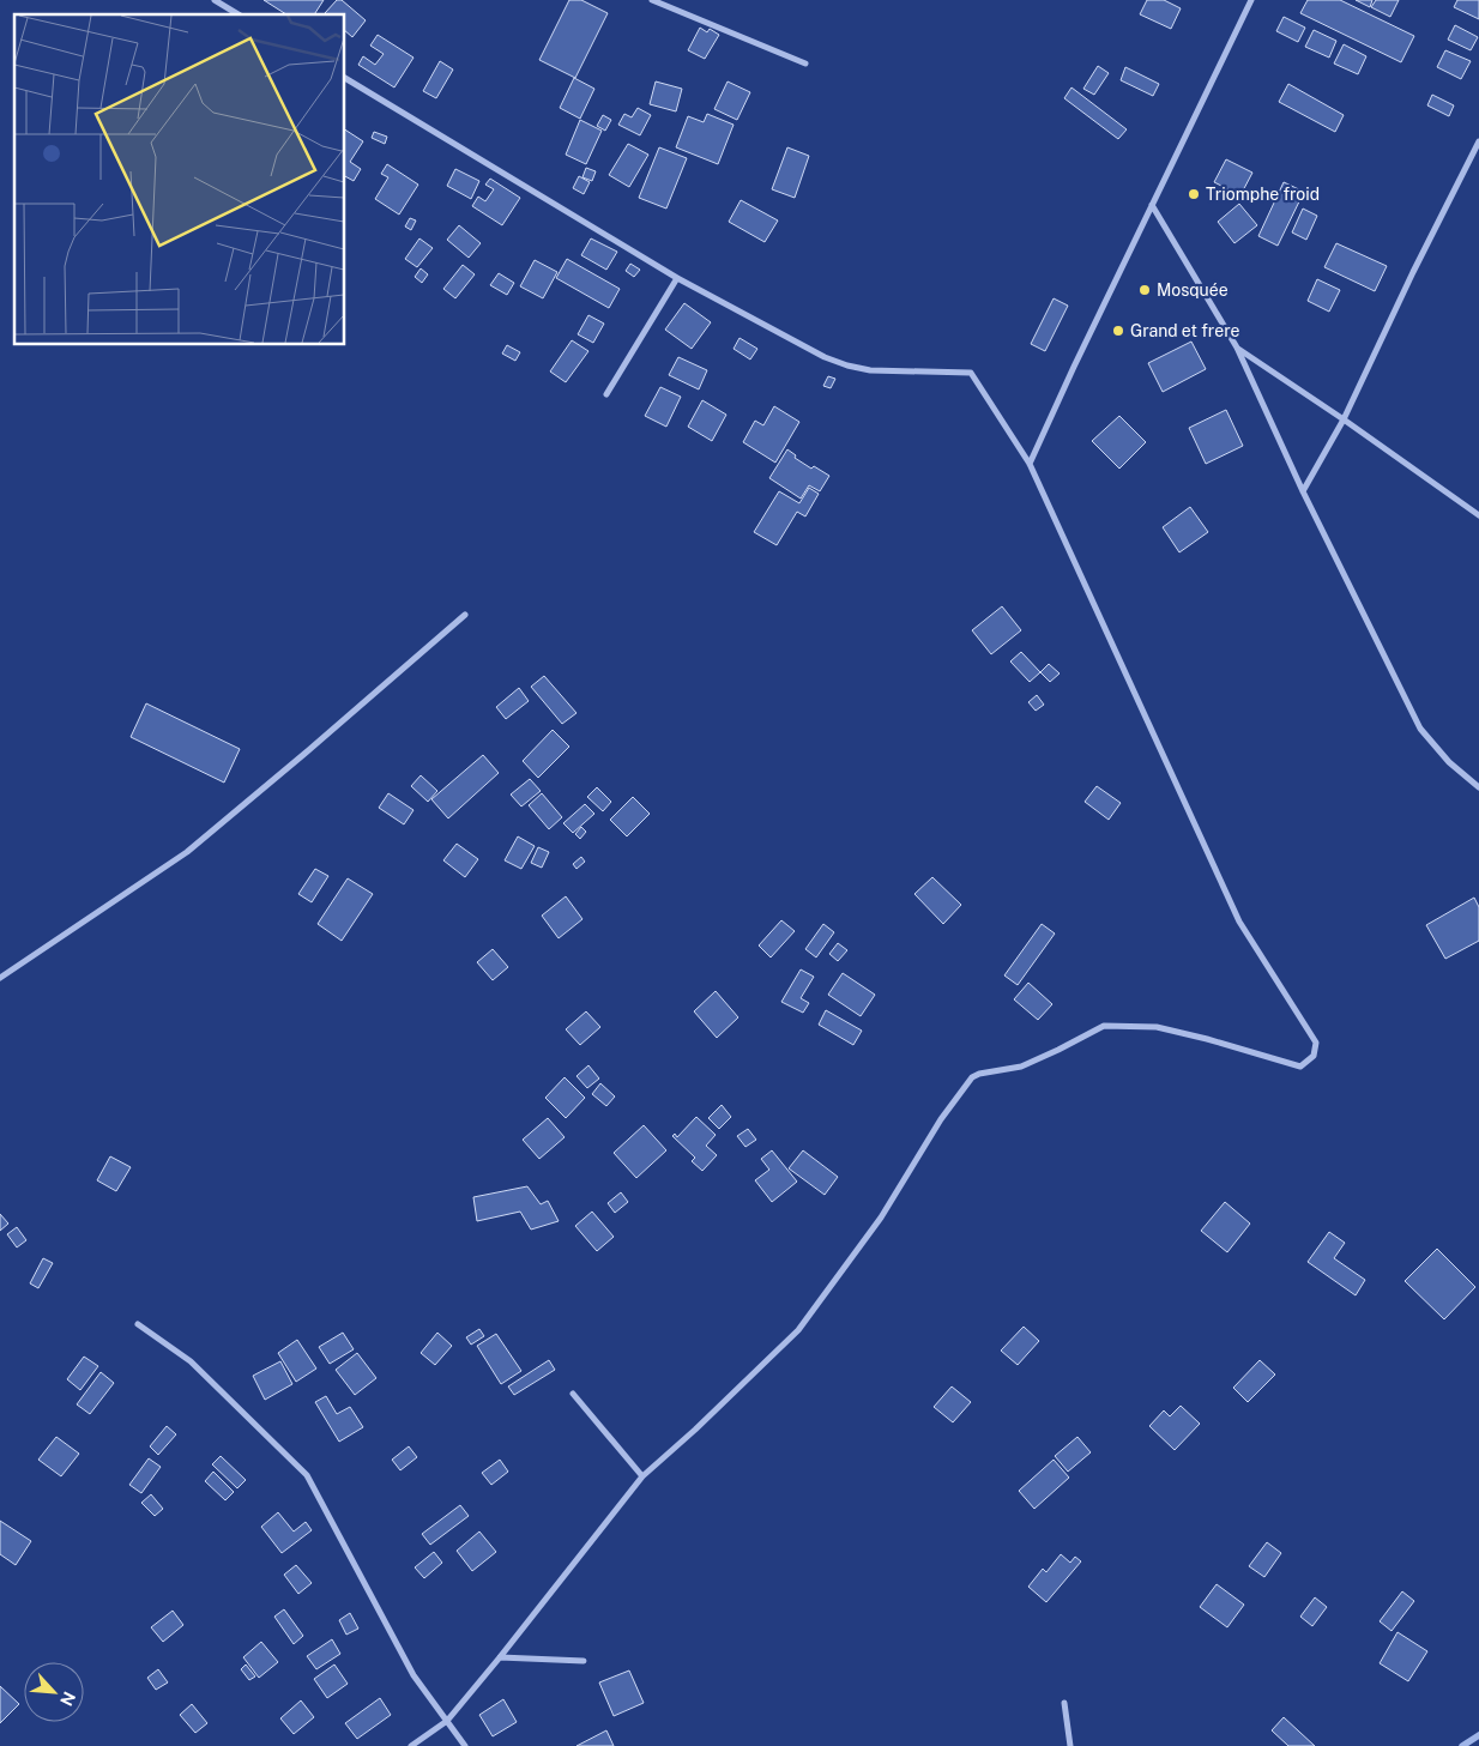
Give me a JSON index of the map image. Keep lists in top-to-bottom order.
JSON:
{
  "places": ["Triomphe froid", "Mosquée", "Grand et frere"],
  "north": "bottom right"
}
